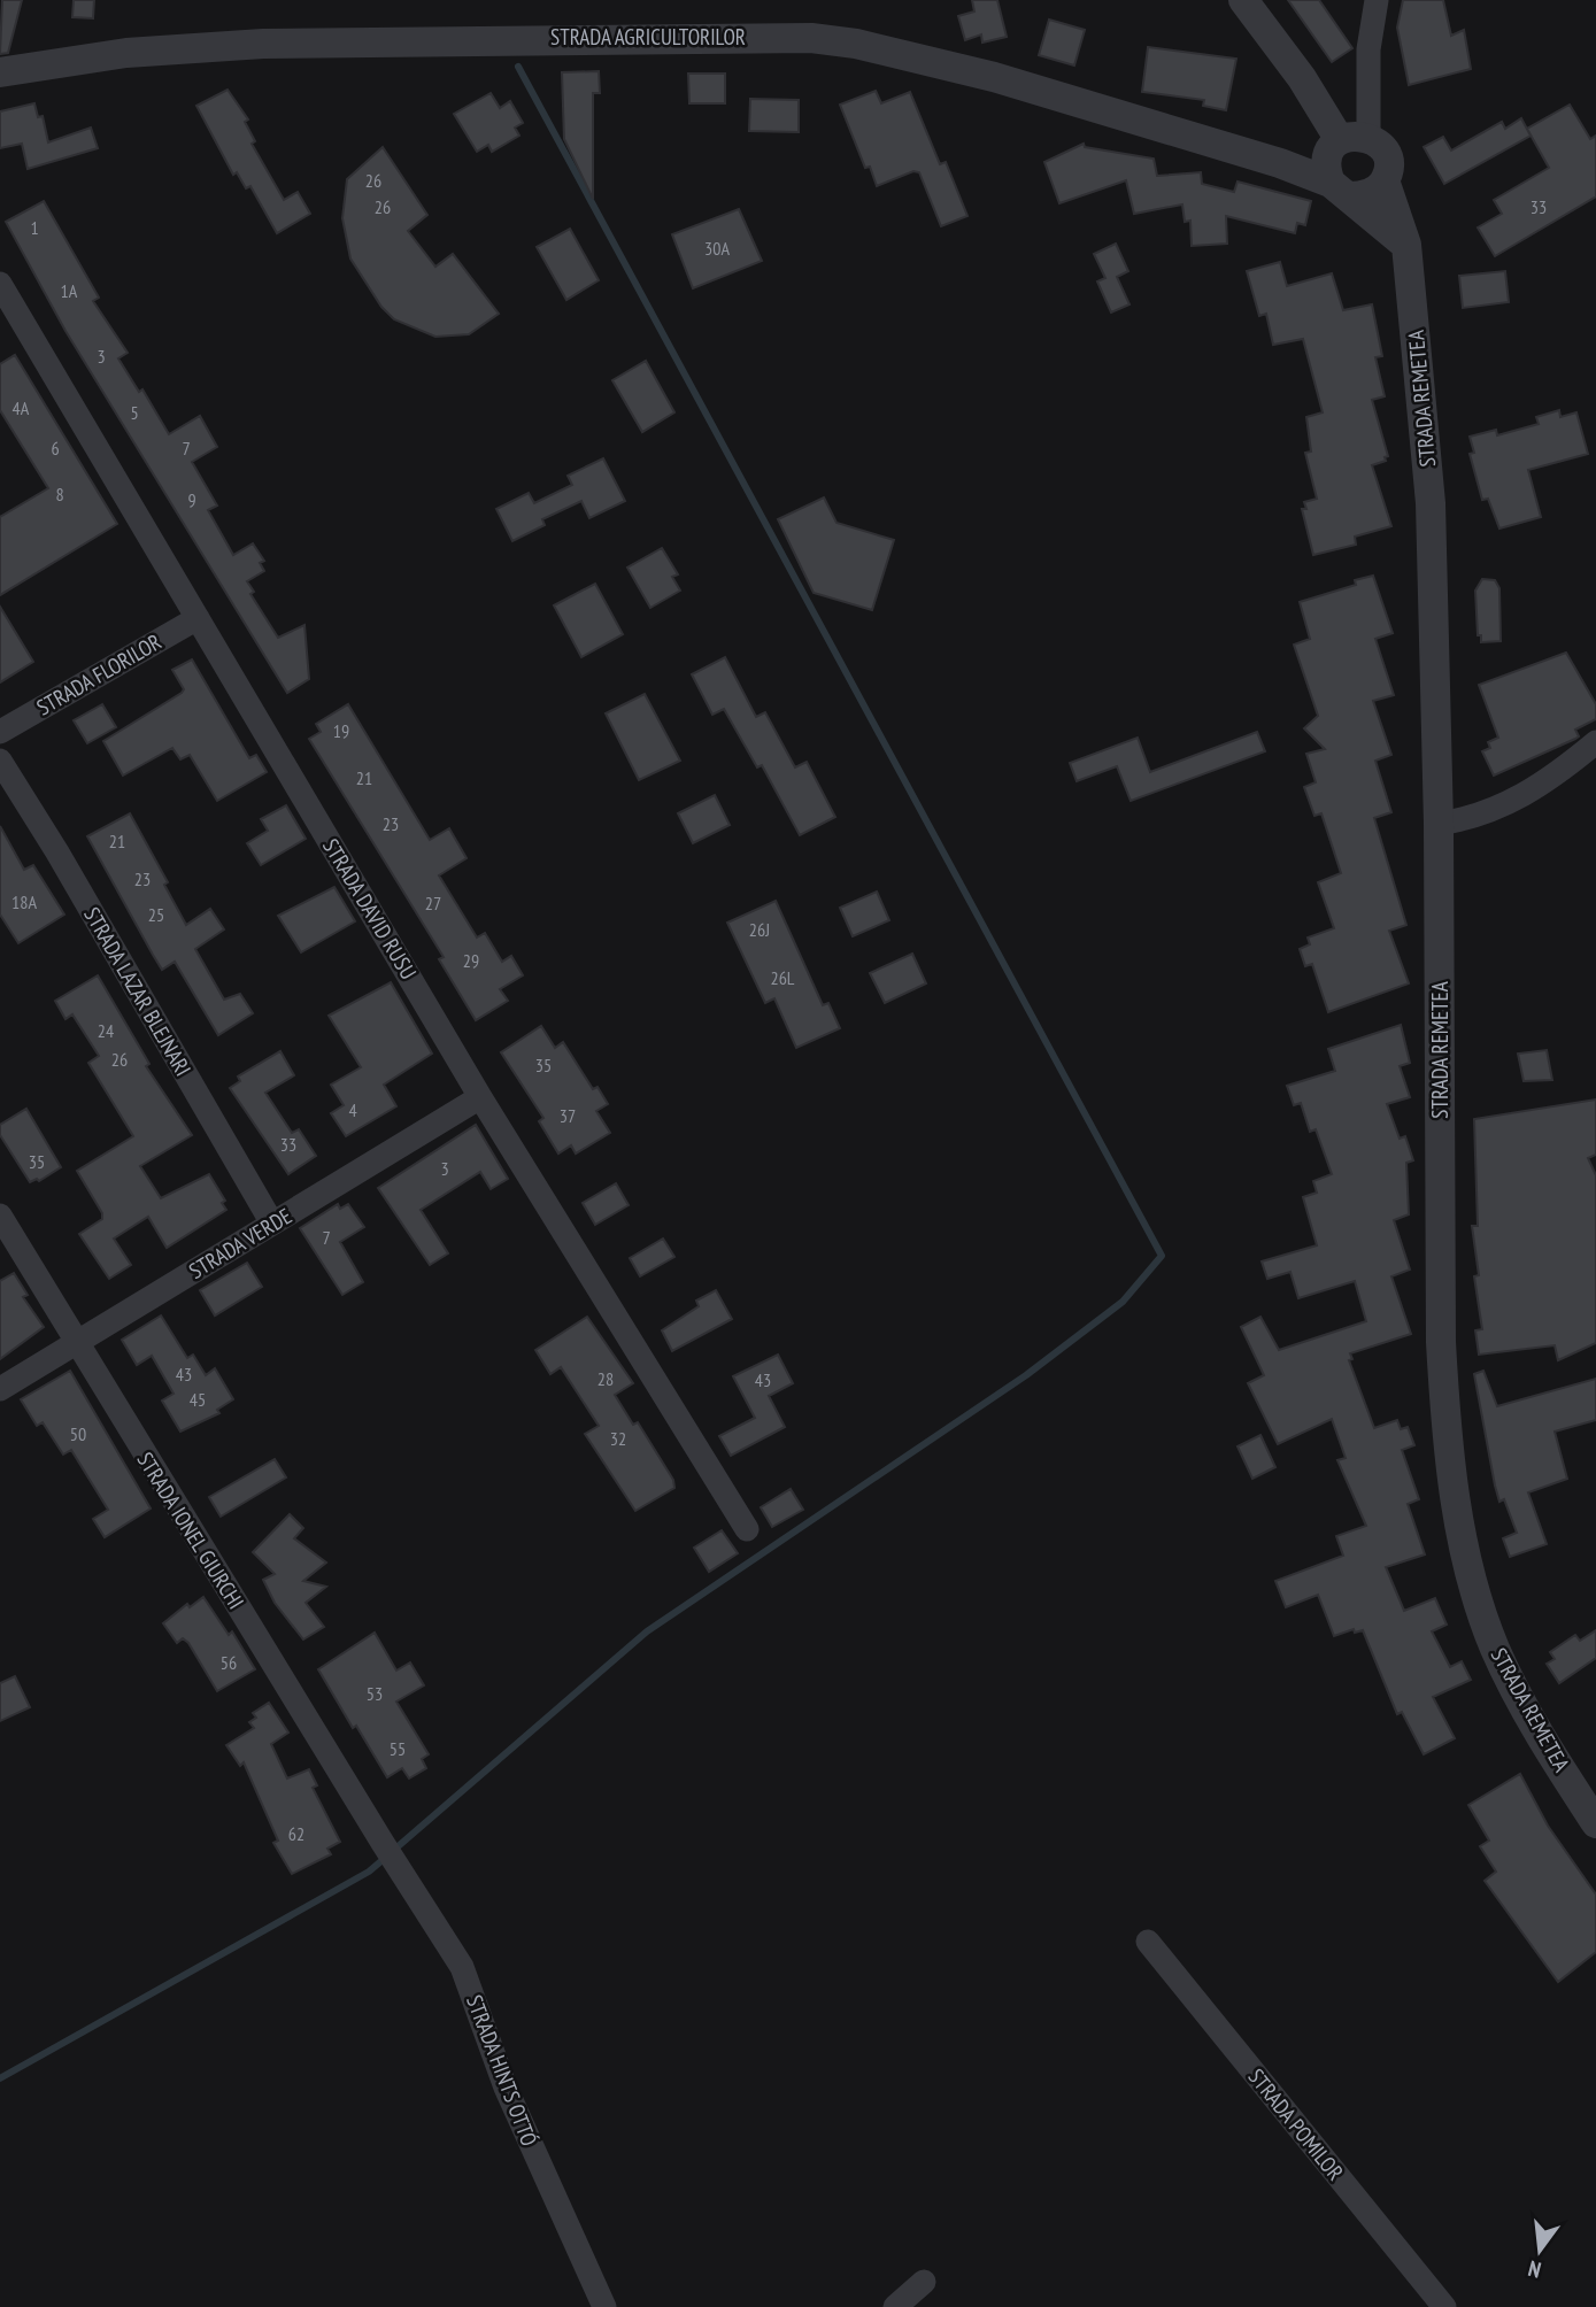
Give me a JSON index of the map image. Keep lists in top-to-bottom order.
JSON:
{
  "streets": {
    "street": [
      "STRADA AGRICULTORILOR",
      "STRADA REMETEA",
      "STRADA FLORILOR",
      "STRADA DAVID RUSU",
      "STRADA LAZAR BLEJNARI",
      "STRADA VERDE",
      "STRADA IONEL GIURCHI",
      "STRADA HINTS OTTÓ",
      "STRADA POMILOR"
    ]
  },
  "crossings": [
    ["STRADA AGRICULTORILOR", "STRADA REMETEA"],
    ["STRADA FLORILOR", "STRADA DAVID RUSU"],
    ["STRADA DAVID RUSU", "STRADA VERDE"],
    ["STRADA LAZAR BLEJNARI", "STRADA VERDE"],
    ["STRADA VERDE", "STRADA IONEL GIURCHI"],
    ["STRADA IONEL GIURCHI", "STRADA HINTS OTTÓ"]
  ],
  "house_numbers": [
    "26",
    "26",
    "33",
    "1",
    "30A",
    "1A",
    "3",
    "4A",
    "5",
    "6",
    "7",
    "8",
    "9",
    "19",
    "21",
    "23",
    "21",
    "23",
    "18A",
    "27",
    "25",
    "26J",
    "29",
    "26L",
    "24",
    "26",
    "35",
    "4",
    "37",
    "33",
    "35",
    "3",
    "7",
    "43",
    "28",
    "43",
    "45",
    "50",
    "32",
    "56",
    "53",
    "55",
    "62"
  ],
  "north": "bottom"
}
